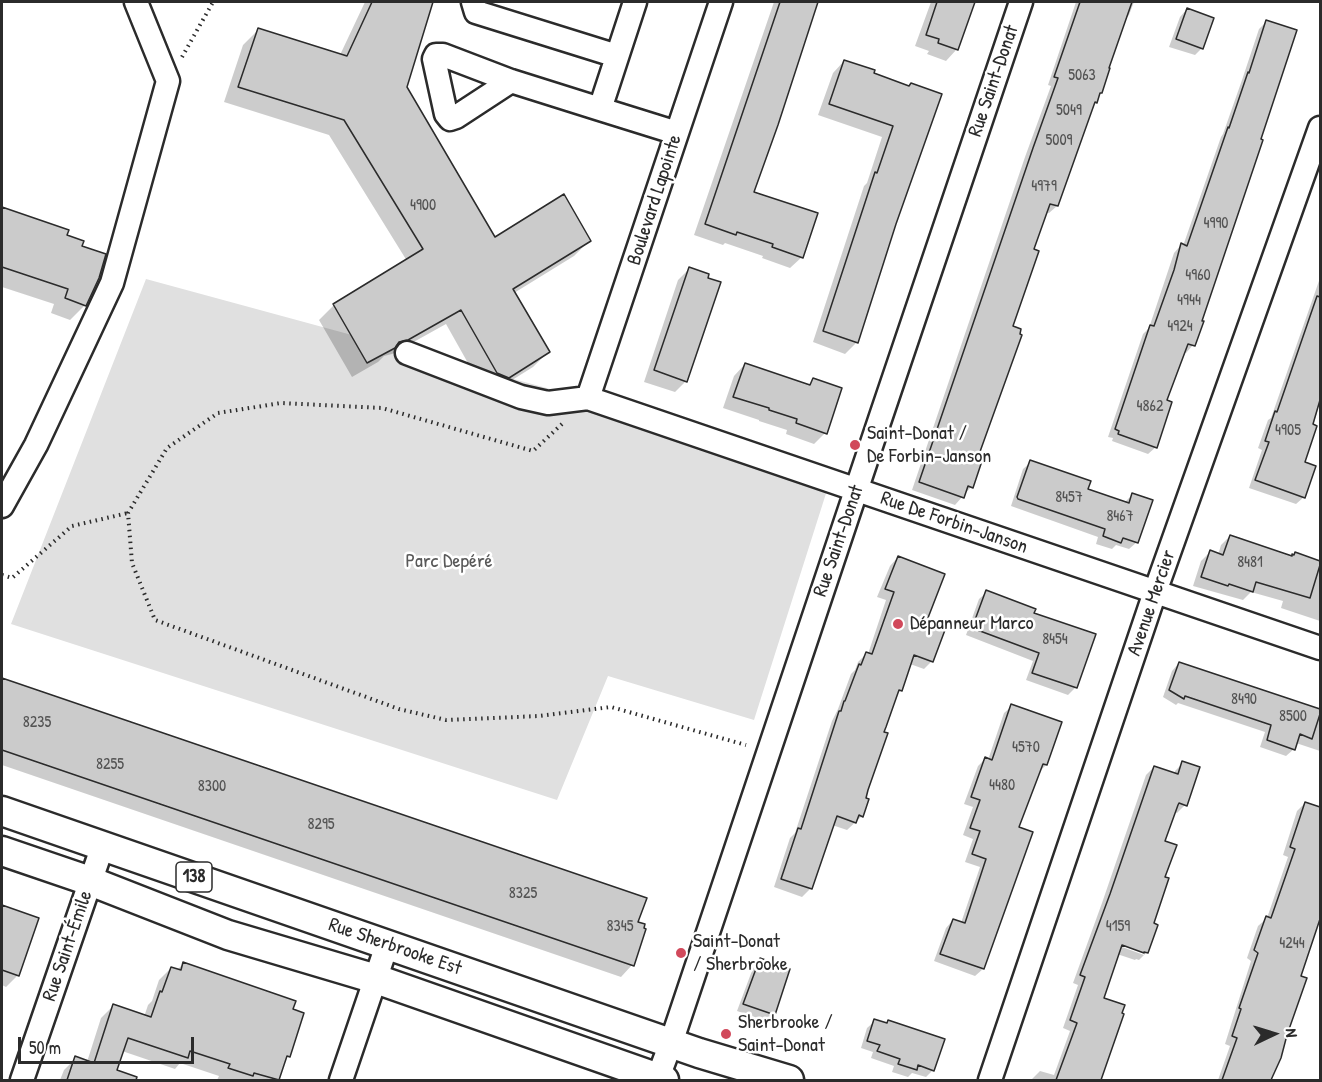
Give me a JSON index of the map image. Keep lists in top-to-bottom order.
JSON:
{
  "streets": {
    "main road": ["138", "Rue Sherbrooke Est"],
    "street": [
      "Rue Saint-Donat",
      "Boulevard Lapointe",
      "Rue De Forbin-Janson",
      "Avenue Mercier",
      "Rue Saint-Émile"
    ]
  },
  "crossings": [
    ["Rue Saint-Donat", "Rue De Forbin-Janson"],
    ["Rue Saint-Donat", "Rue Sherbrooke Est"],
    ["Boulevard Lapointe", "Rue De Forbin-Janson"],
    ["Rue De Forbin-Janson", "Avenue Mercier"],
    ["Rue Saint-Émile", "Rue Sherbrooke Est"]
  ],
  "parks": ["Parc Depéré"],
  "places": [
    "Saint-Donat / De Forbin-Janson",
    "Dépanneur Marco",
    "Saint-Donat / Sherbrooke",
    "Sherbrooke / Saint-Donat"
  ],
  "house_numbers": [
    "5063",
    "5049",
    "5009",
    "4979",
    "4900",
    "4990",
    "4960",
    "4944",
    "4924",
    "4862",
    "4905",
    "8457",
    "8467",
    "8481",
    "8454",
    "8490",
    "8500",
    "8235",
    "4570",
    "8255",
    "4480",
    "8300",
    "8295",
    "8325",
    "8345",
    "4159",
    "4244"
  ],
  "scale_bar": "50 m",
  "north": "right"
}
